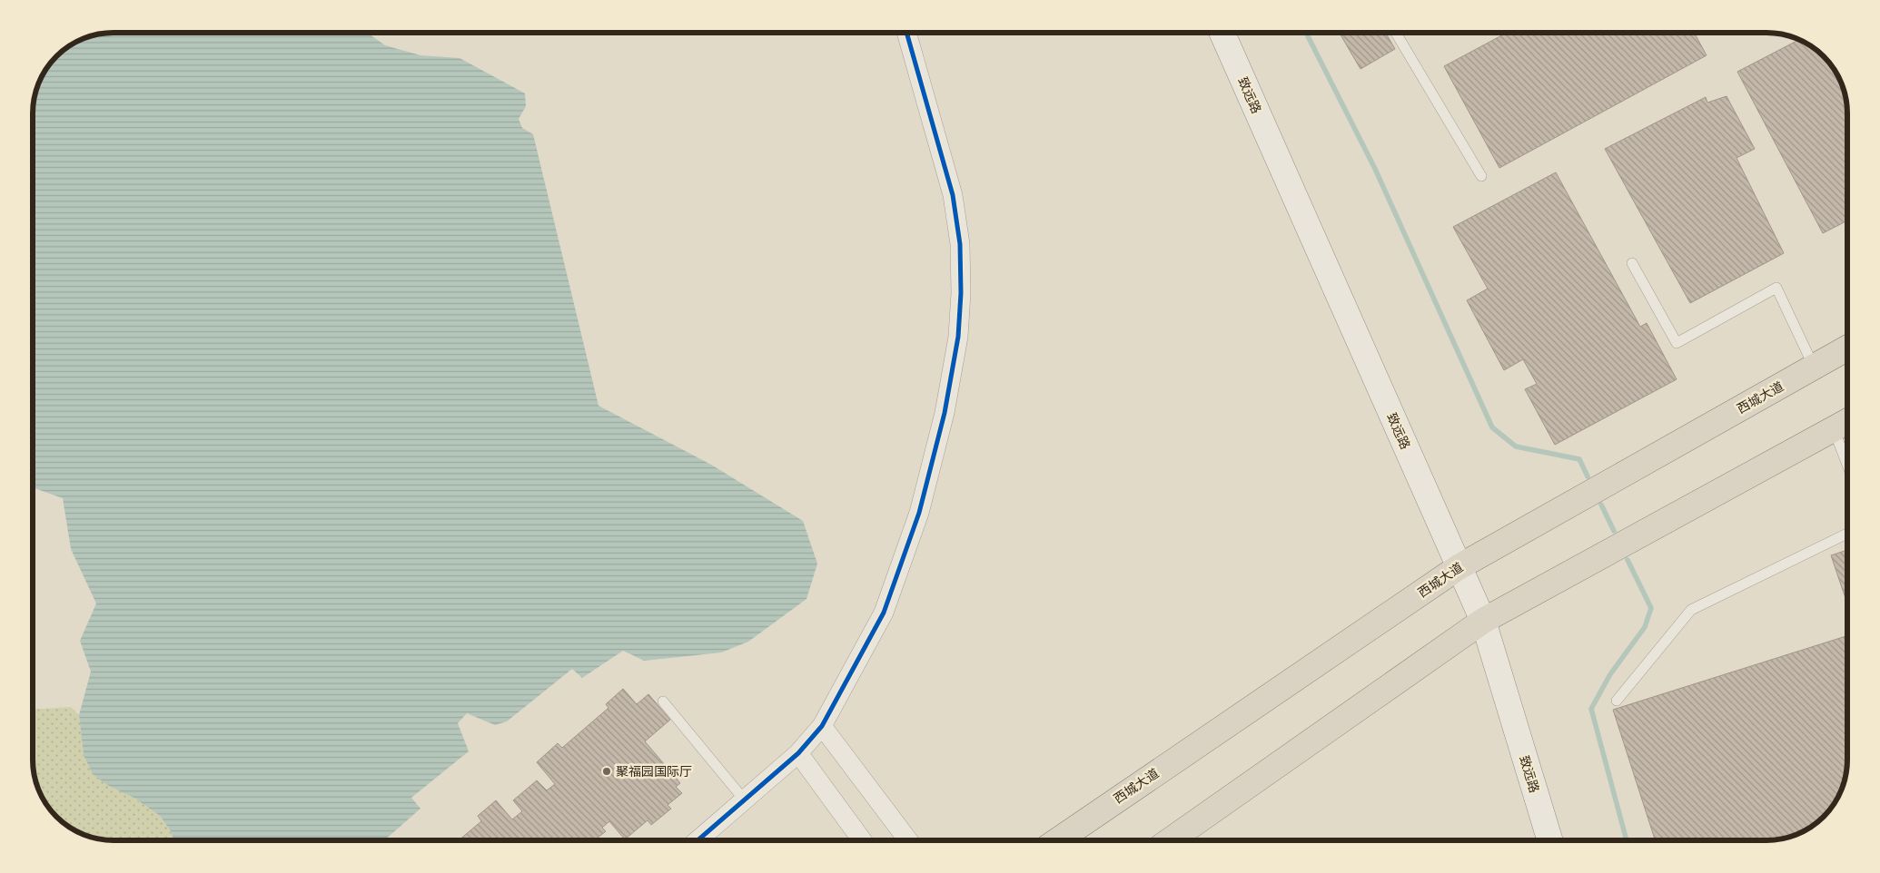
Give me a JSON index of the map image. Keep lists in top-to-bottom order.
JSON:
{
  "streets": {
    "highway": ["西城大道"],
    "main road": ["致远路"]
  },
  "crossings": [
    ["致远路", "西城大道"]
  ],
  "places": ["聚福园国际厅"]
}
